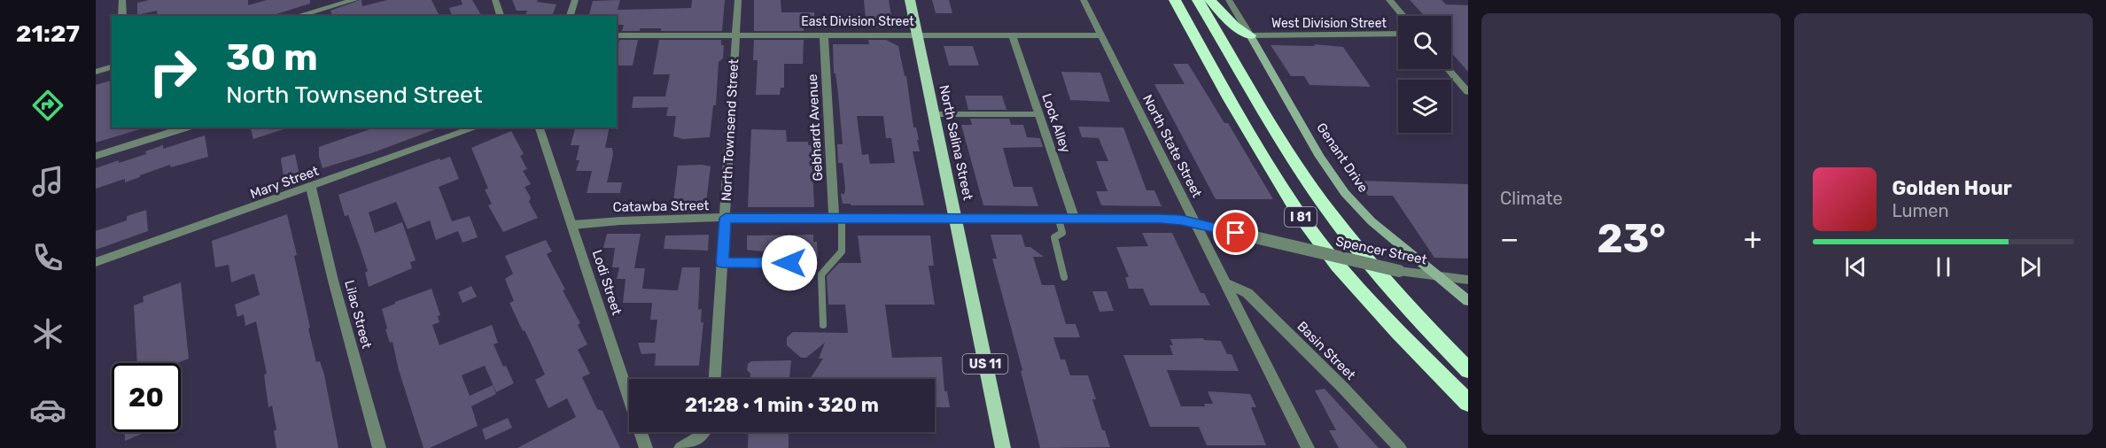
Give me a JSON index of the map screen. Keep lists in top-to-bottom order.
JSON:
{
  "streets": {
    "highway": ["I 81"],
    "main road": ["North Salina Street", "Genant Drive", "US 11"],
    "street": [
      "East Division Street",
      "West Division Street",
      "Lock Alley",
      "Gebhardt Avenue",
      "North Townsend Street",
      "North State Street",
      "Mary Street",
      "Catawba Street",
      "Spencer Street",
      "Lodi Street",
      "Lilac Street",
      "Basin Street"
    ]
  },
  "crossings": [
    ["East Division Street", "Lock Alley"],
    ["East Division Street", "Gebhardt Avenue"],
    ["East Division Street", "North Townsend Street"],
    ["East Division Street", "North Salina Street"],
    ["East Division Street", "North State Street"],
    ["West Division Street", "Genant Drive"],
    ["Lock Alley", "Catawba Street"],
    ["Gebhardt Avenue", "Catawba Street"],
    ["North Townsend Street", "Catawba Street"],
    ["North Salina Street", "Catawba Street"],
    ["North State Street", "Catawba Street"],
    ["North State Street", "Spencer Street"],
    ["North State Street", "Basin Street"],
    ["Genant Drive", "Spencer Street"],
    ["Mary Street", "Lilac Street"],
    ["Catawba Street", "Spencer Street"],
    ["Catawba Street", "Lodi Street"]
  ],
  "page": {
    "tabs": "21:27",
    "tile": "Climate",
    "turn": ["30 m", "North Townsend Street"],
    "song": ["Golden Hour", "Lumen"],
    "heat": ["−", "23°", "+"],
    "limit": "20",
    "trip": "21:28 · 1 min · 320 m"
  }
}
